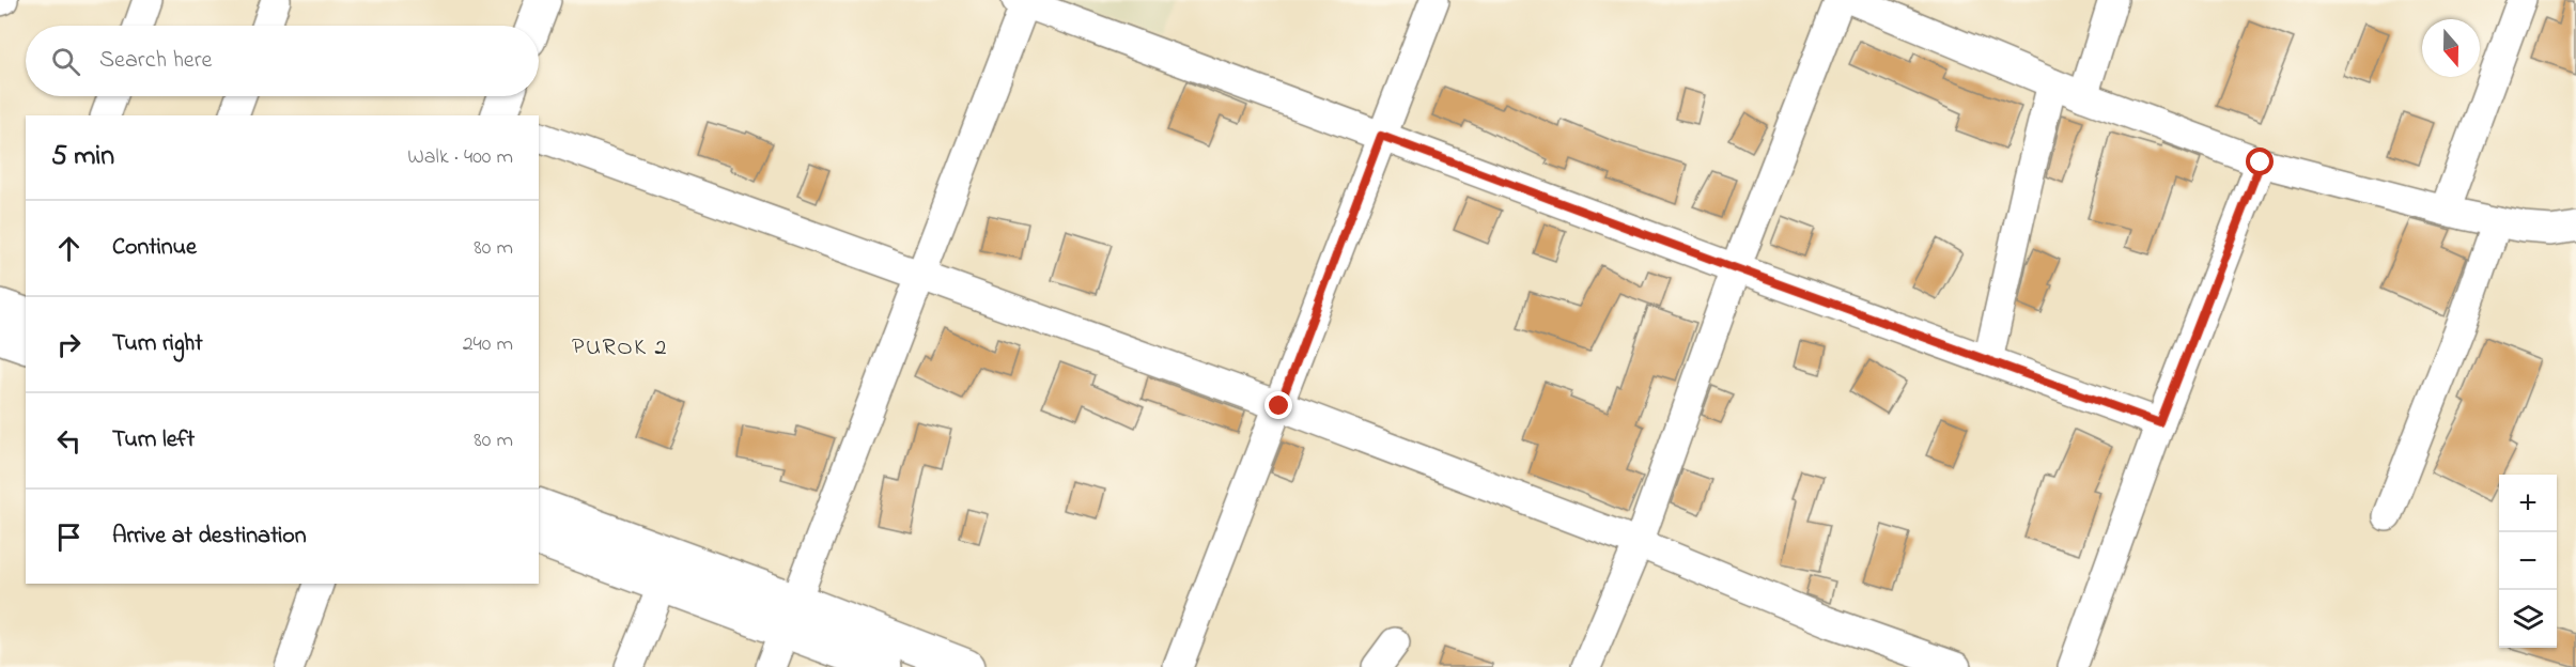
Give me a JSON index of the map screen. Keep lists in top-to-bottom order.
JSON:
{
  "districts": ["PUROK 2"],
  "north": "bottom",
  "page": {
    "search": "Search here",
    "heading": ["5 min", "Walk · 400 m"],
    "list": [
      ["Continue", "80 m"],
      ["Turn right", "240 m"],
      ["Turn left", "80 m"],
      "Arrive at destination"
    ],
    "map_buttons": ["+", "−"]
  }
}
